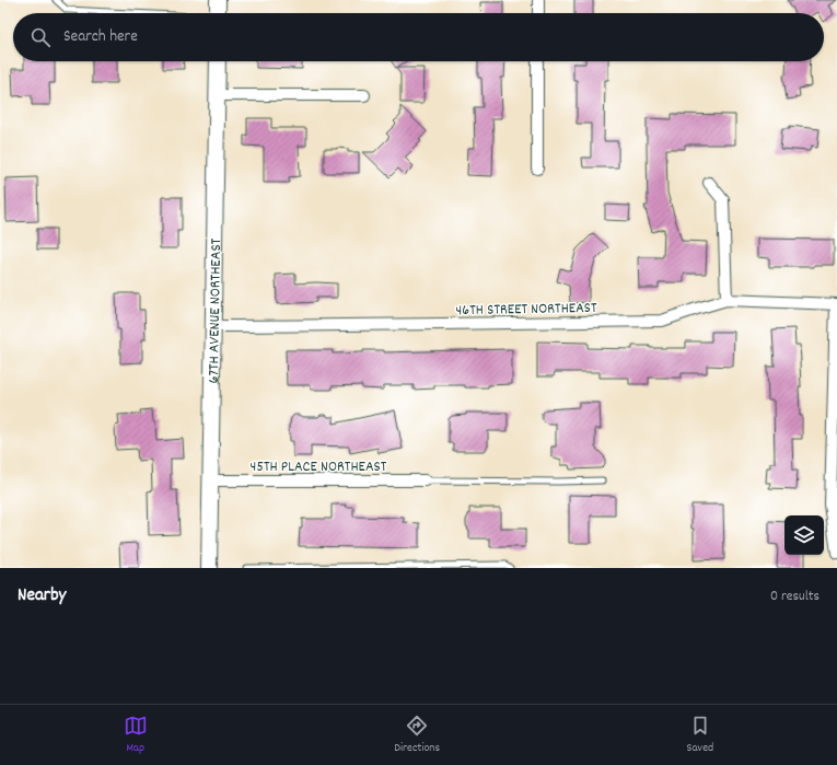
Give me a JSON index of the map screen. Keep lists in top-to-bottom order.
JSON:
{
  "streets": {
    "street": ["46TH STREET NORTHEAST", "67TH AVENUE NORTHEAST", "45TH PLACE NORTHEAST"]
  },
  "crossings": [
    ["46TH STREET NORTHEAST", "67TH AVENUE NORTHEAST"],
    ["67TH AVENUE NORTHEAST", "45TH PLACE NORTHEAST"]
  ],
  "page": {
    "search": "Search here",
    "heading": ["Nearby", "0 results"],
    "nav": ["Map", "Directions", "Saved"]
  }
}
